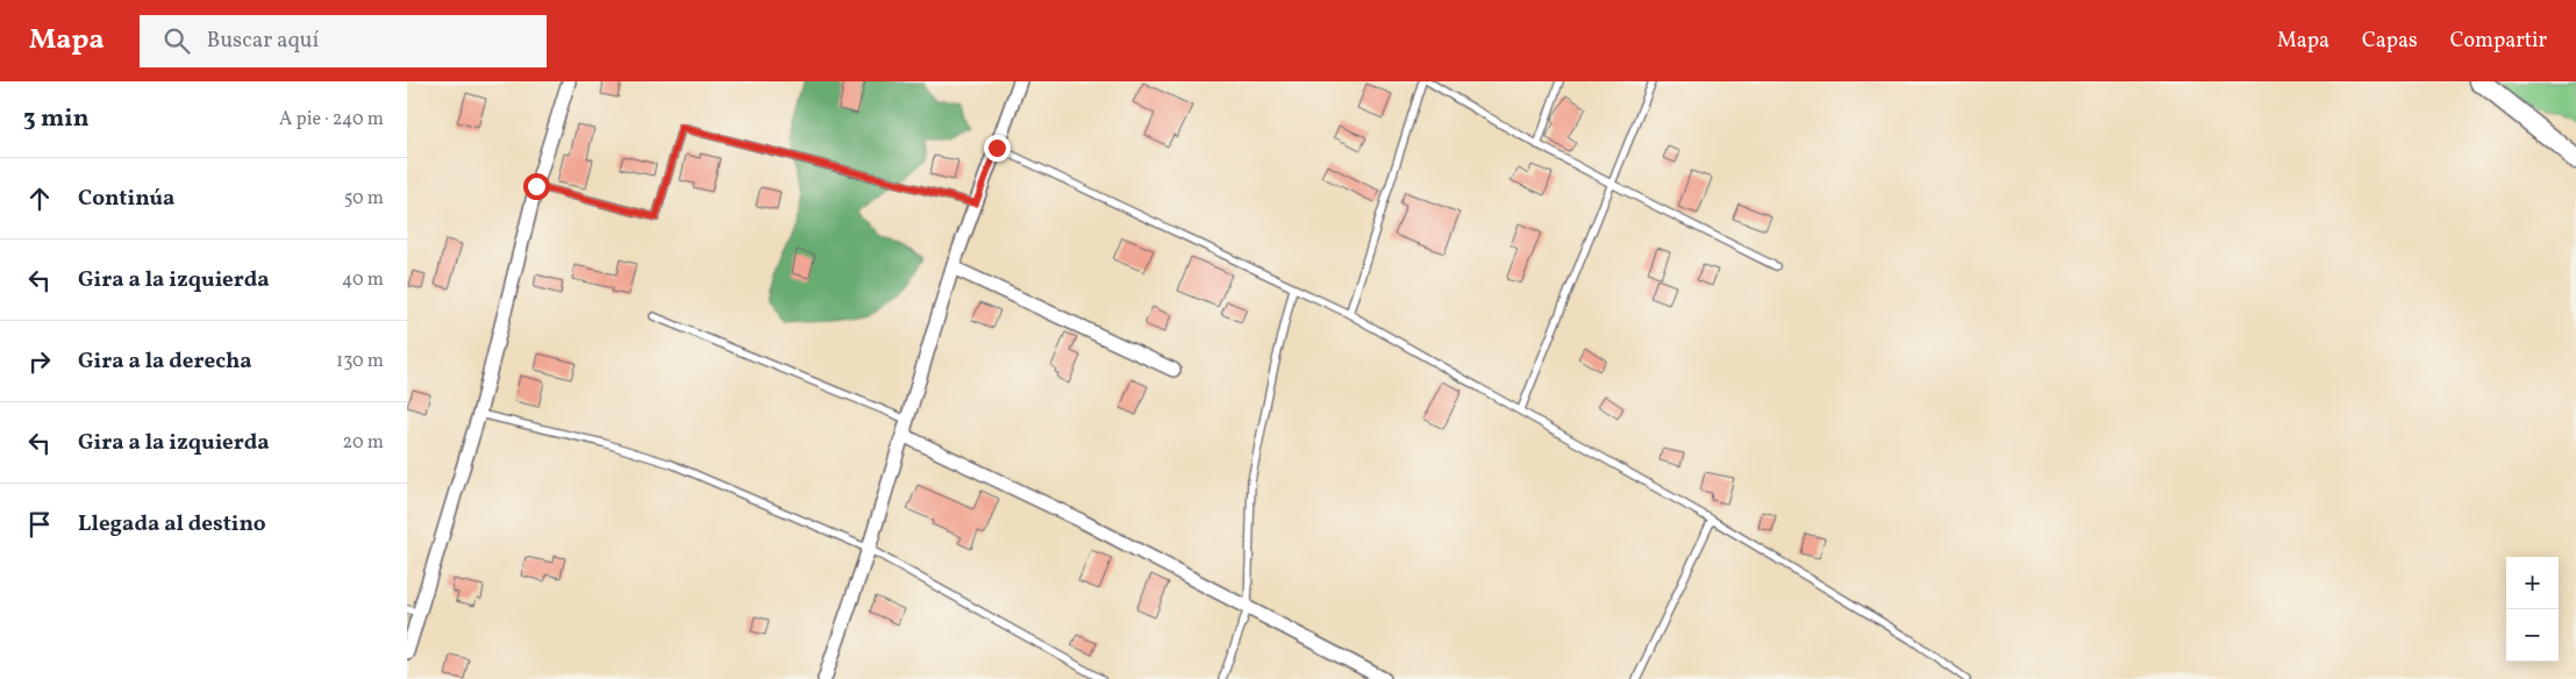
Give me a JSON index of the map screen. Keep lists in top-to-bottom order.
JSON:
{
  "page": {
    "header": "Mapa",
    "search": "Buscar aquí",
    "nav": ["Mapa", "Capas", "Compartir"],
    "heading": ["3 min", "A pie · 240 m"],
    "list": [
      ["Continúa", "50 m"],
      ["Gira a la izquierda", "40 m"],
      ["Gira a la derecha", "130 m"],
      ["Gira a la izquierda", "20 m"],
      "Llegada al destino"
    ],
    "map_buttons": ["+", "−"]
  }
}
